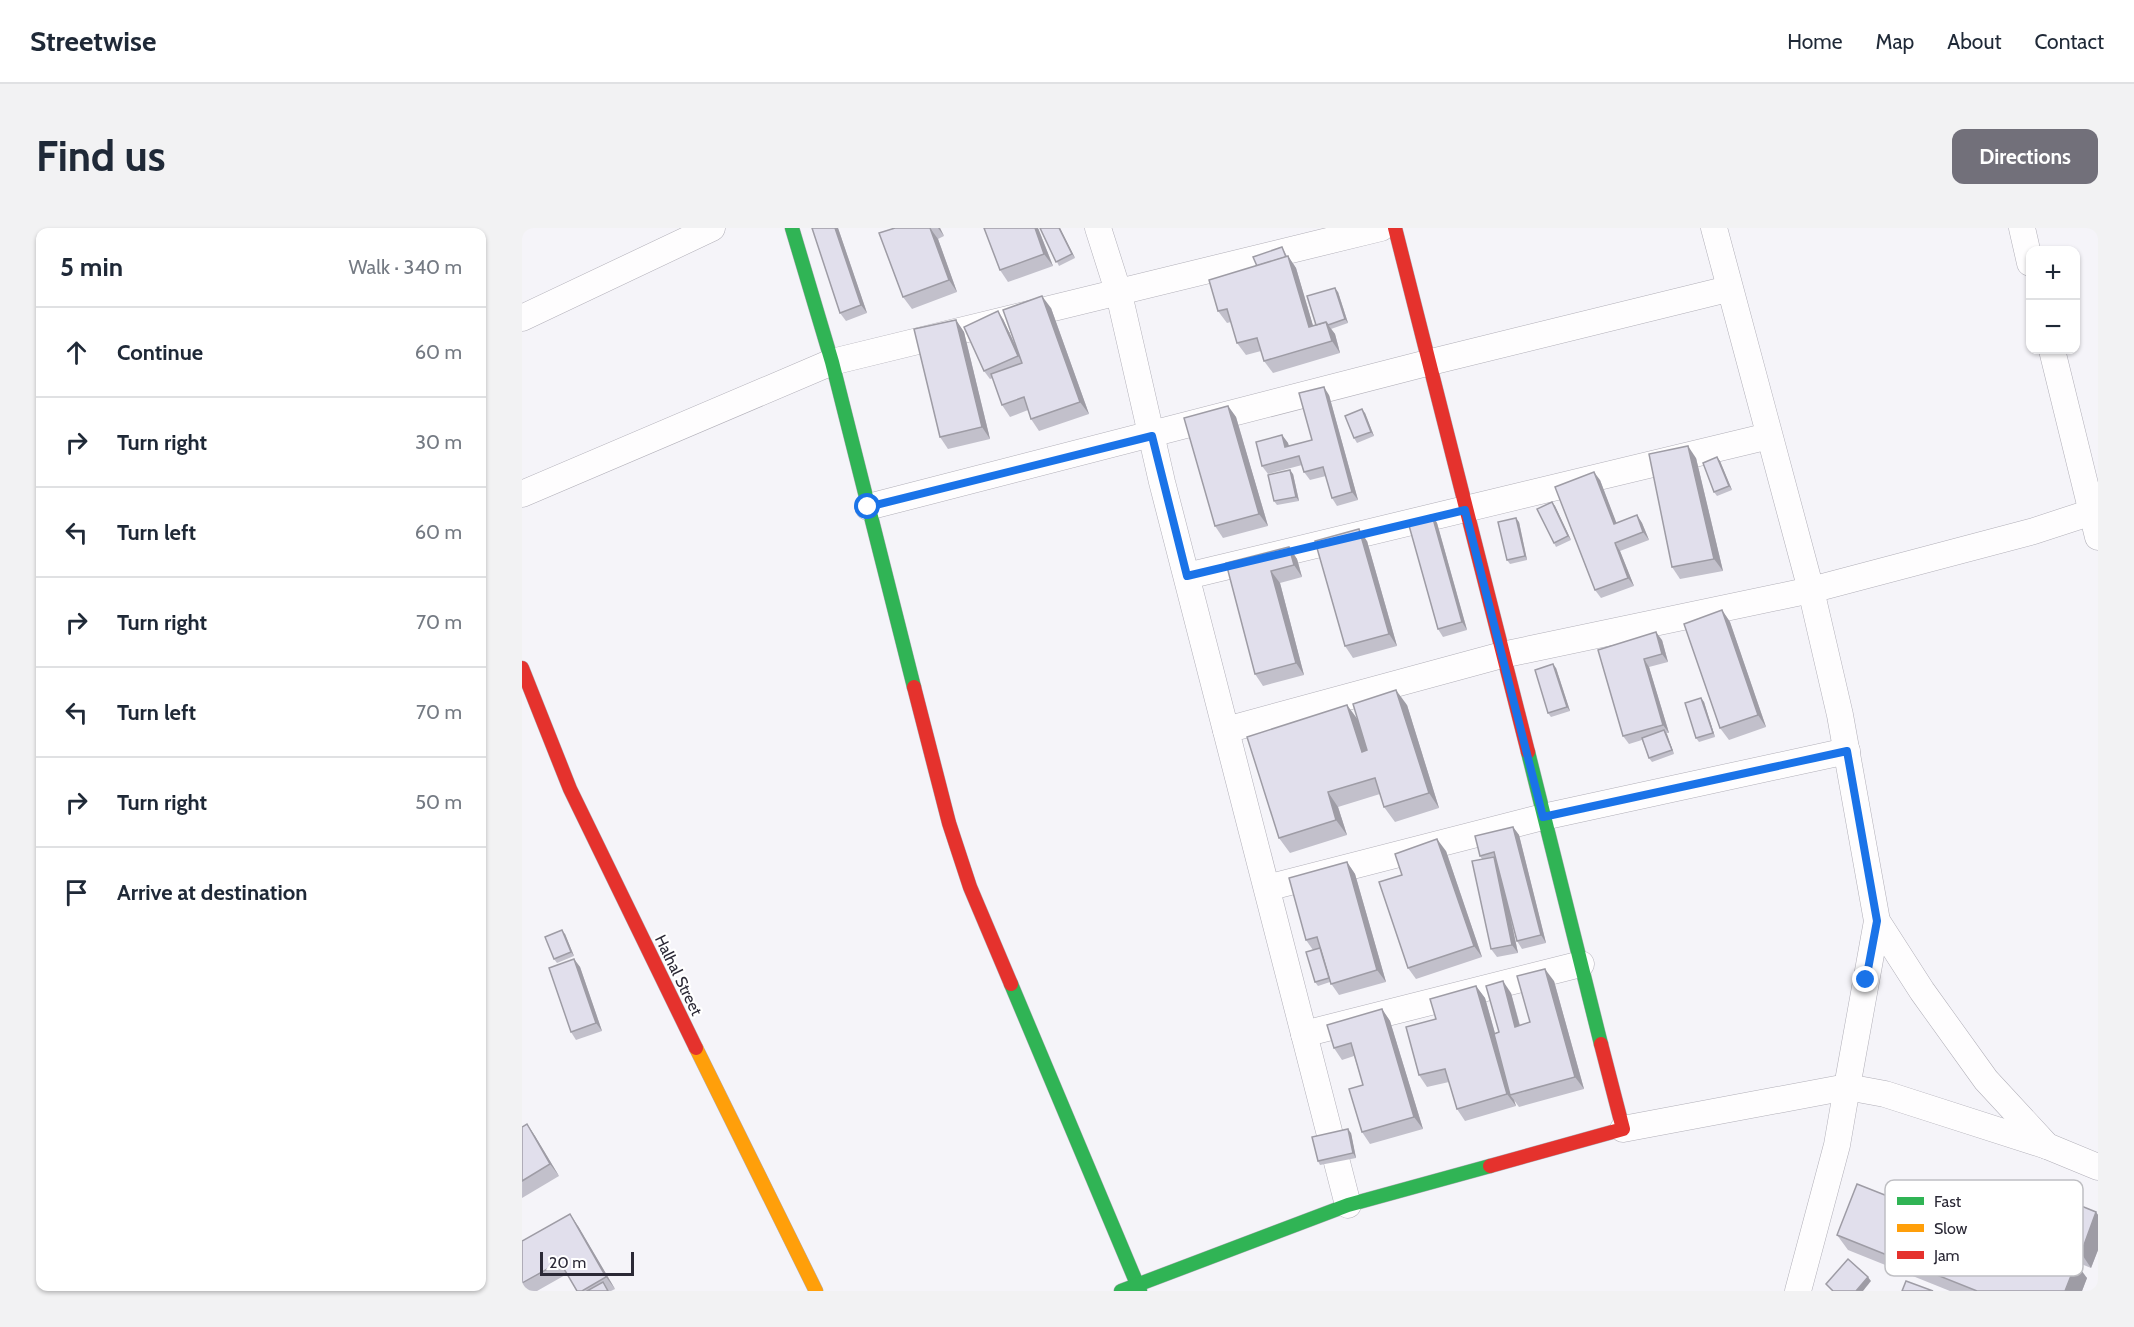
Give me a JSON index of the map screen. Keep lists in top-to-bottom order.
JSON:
{
  "streets": {
    "street": ["Halhal Street"]
  },
  "legend": ["Fast", "Slow", "Jam"],
  "scale_bar": "20 m",
  "page": {
    "header": "Streetwise",
    "nav": [
      "Home",
      "Map",
      "About",
      "Contact"
    ],
    "buttons": "Directions",
    "title": "Find us",
    "heading": ["5 min", "Walk · 340 m"],
    "map_buttons": ["+", "−"],
    "list": [
      ["Continue", "60 m"],
      ["Turn right", "30 m"],
      ["Turn left", "60 m"],
      ["Turn right", "70 m"],
      ["Turn left", "70 m"],
      ["Turn right", "50 m"],
      "Arrive at destination"
    ],
    "scale": "20 m"
  }
}
